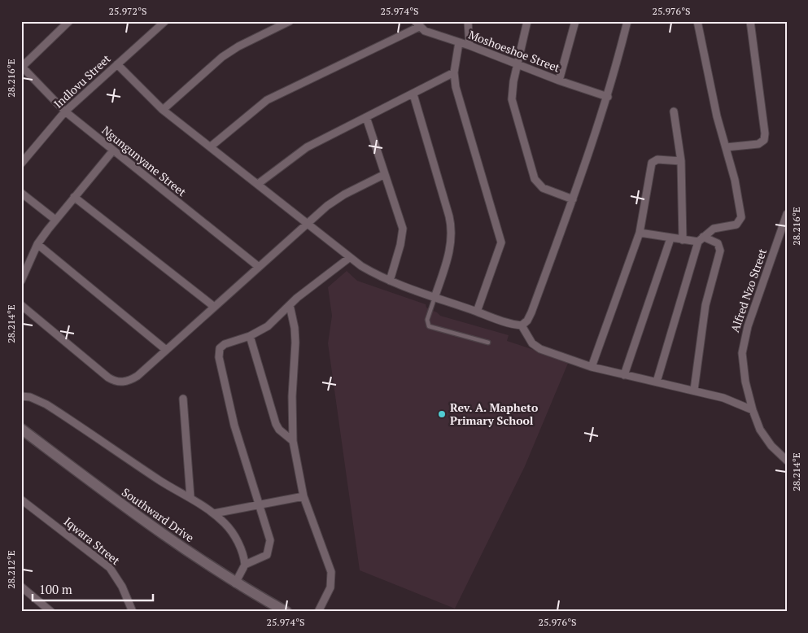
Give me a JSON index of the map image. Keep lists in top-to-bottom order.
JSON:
{
  "streets": {
    "main road": ["Southward Drive"],
    "street": [
      "Moshoeshoe Street",
      "Indlovu Street",
      "Ngungunyane Street",
      "Alfred Nzo Street",
      "Iqwara Street"
    ]
  },
  "crossings": [
    ["Indlovu Street", "Ngungunyane Street"]
  ],
  "places": ["Rev. A. Mapheto Primary School"],
  "scale_bar": "100 m",
  "coordinates": [
    "25.972°S",
    "25.974°S",
    "25.976°S",
    "28.216°E",
    "28.214°E",
    "28.212°E"
  ]
}
